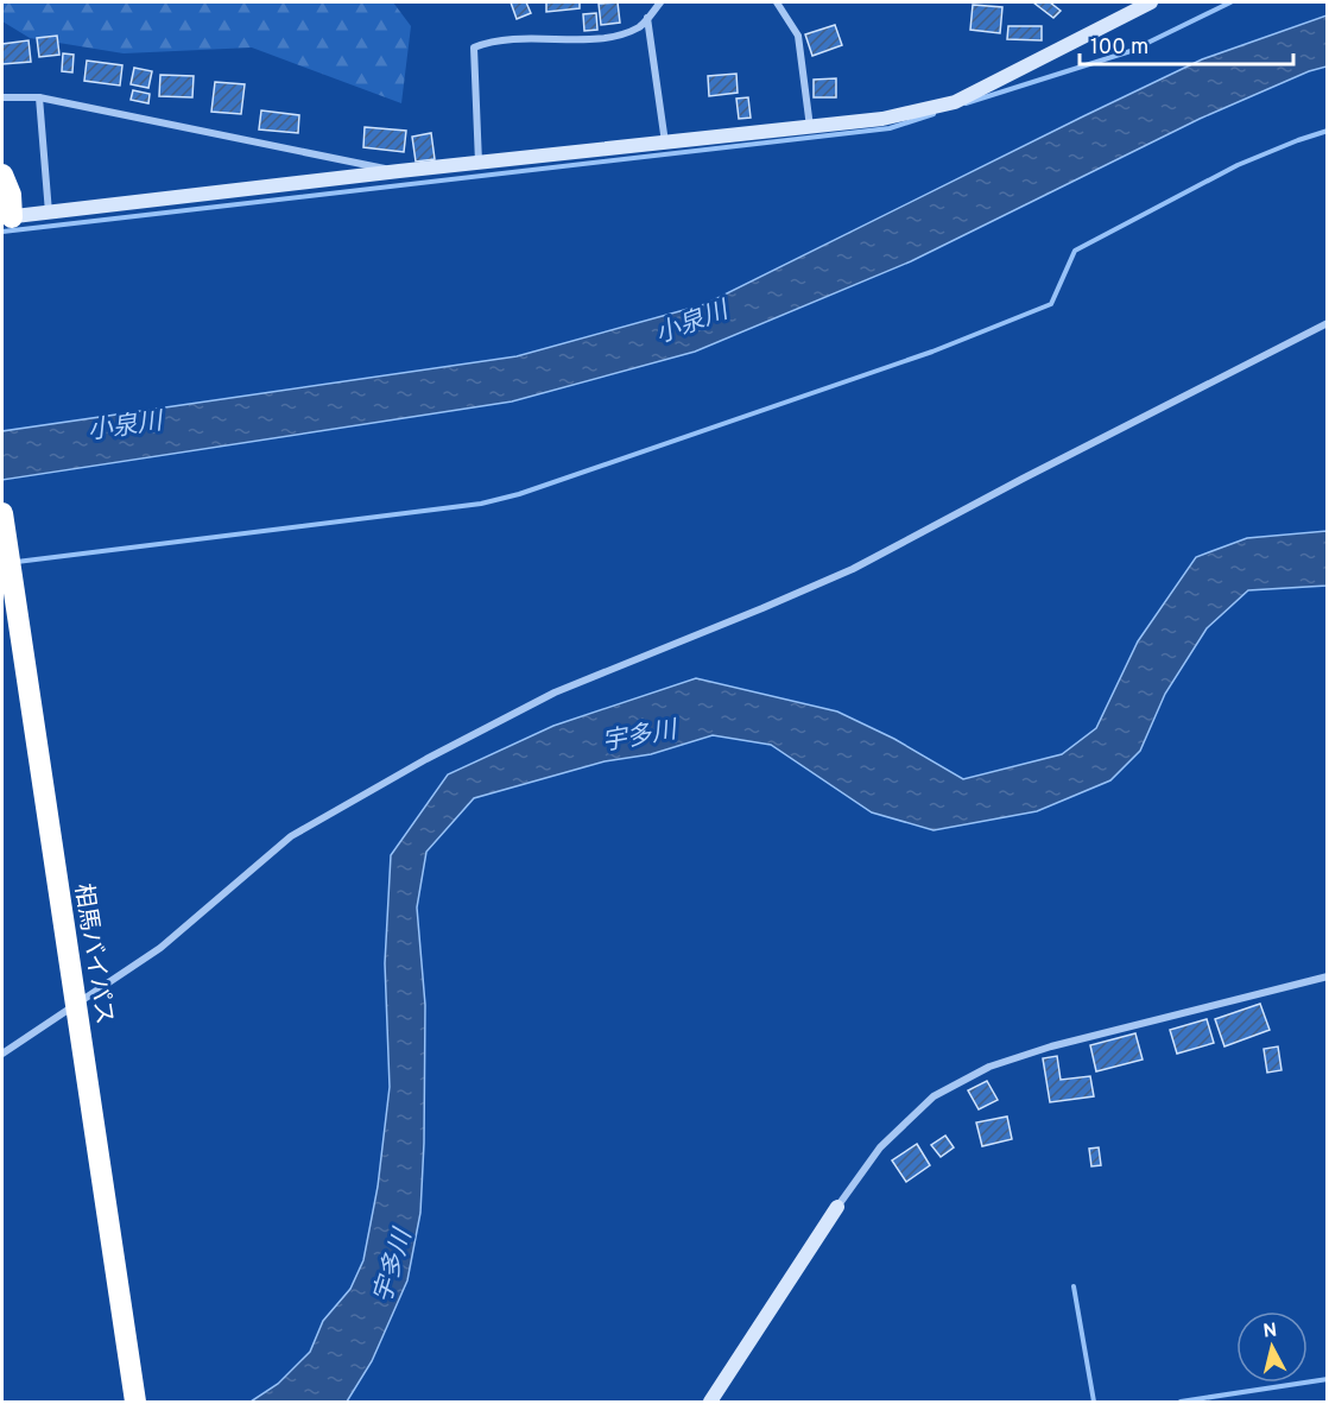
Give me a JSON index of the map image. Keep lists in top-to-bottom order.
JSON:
{
  "streets": {
    "highway": ["相馬バイパス"]
  },
  "water": ["小泉川", "宇多川"],
  "scale_bar": "100 m",
  "north": "top"
}
